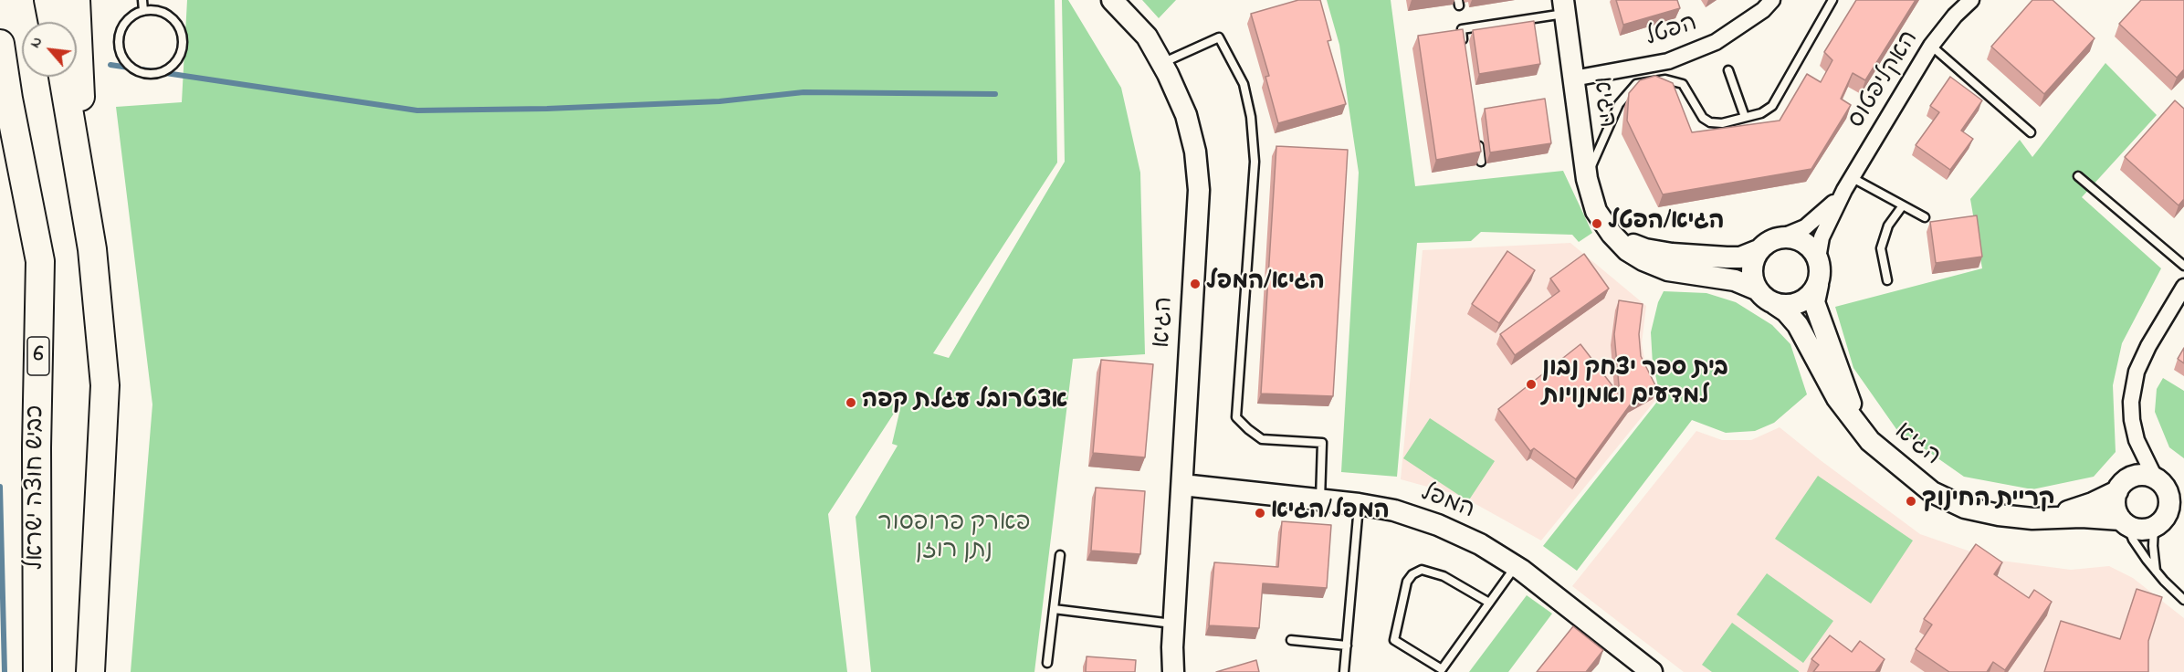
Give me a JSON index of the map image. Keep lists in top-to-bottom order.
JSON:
{
  "streets": {
    "highway": ["6", "כביש חוצה ישראל"],
    "street": [
      "הפטל",
      "האקליפטוס",
      "הגיא",
      "המפל"
    ]
  },
  "crossings": [
    ["הפטל", "הגיא"],
    ["האקליפטוס", "הגיא"],
    ["הגיא", "המפל"]
  ],
  "parks": ["פארק פרופסור נתן רוזן"],
  "places": [
    "הגיא/הפטל",
    "הגיא/המפל",
    "בית ספר יצחק נבון למדעים ואמנויות",
    "אצטרובל עגלת קפה",
    "קריית החינוך",
    "המפל/הגיא"
  ],
  "north": "top left"
}
